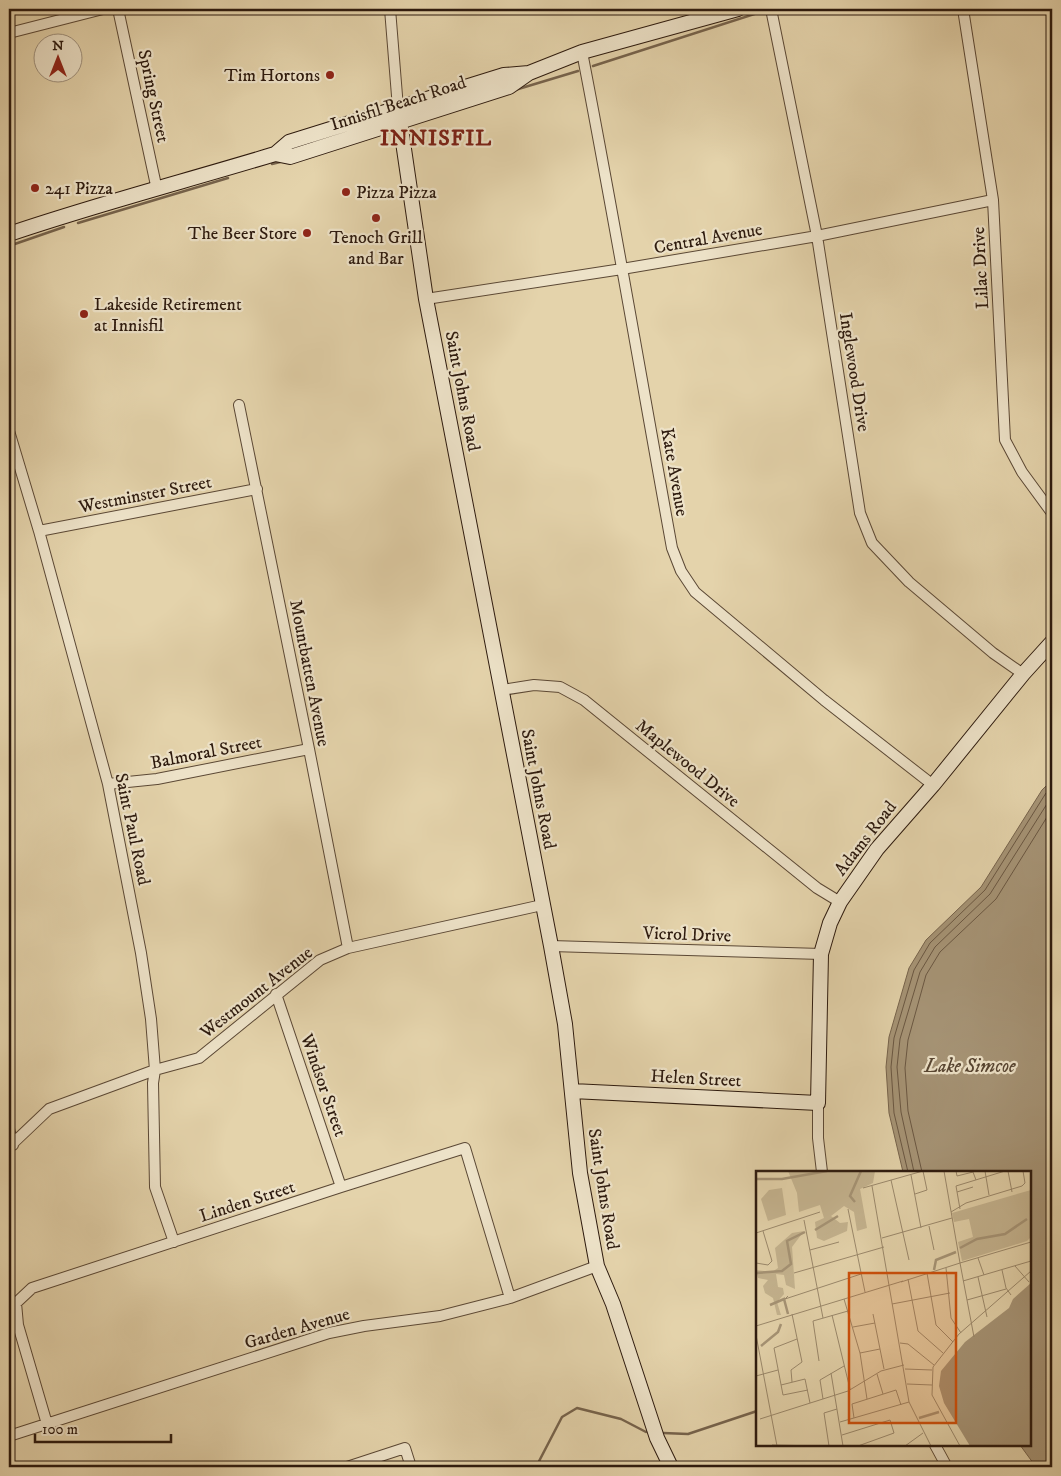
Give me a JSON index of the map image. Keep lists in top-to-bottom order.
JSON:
{
  "streets": {
    "street": [
      "Spring Street",
      "Innisfil Beach Road",
      "Central Avenue",
      "Lilac Drive",
      "Inglewood Drive",
      "Saint Johns Road",
      "Kate Avenue",
      "Westminster Street",
      "Mountbatten Avenue",
      "Balmoral Street",
      "Maplewood Drive",
      "Saint Paul Road",
      "Adams Road",
      "Vicrol Drive",
      "Westmount Avenue",
      "Helen Street",
      "Windsor Street",
      "Linden Street",
      "Garden Avenue"
    ]
  },
  "crossings": [
    ["Spring Street", "Innisfil Beach Road"],
    ["Innisfil Beach Road", "Saint Johns Road"],
    ["Innisfil Beach Road", "Kate Avenue"],
    ["Central Avenue", "Lilac Drive"],
    ["Central Avenue", "Inglewood Drive"],
    ["Central Avenue", "Saint Johns Road"],
    ["Central Avenue", "Kate Avenue"],
    ["Inglewood Drive", "Adams Road"],
    ["Saint Johns Road", "Maplewood Drive"],
    ["Saint Johns Road", "Vicrol Drive"],
    ["Saint Johns Road", "Westmount Avenue"],
    ["Saint Johns Road", "Helen Street"],
    ["Saint Johns Road", "Garden Avenue"],
    ["Kate Avenue", "Adams Road"],
    ["Westminster Street", "Mountbatten Avenue"],
    ["Westminster Street", "Saint Paul Road"],
    ["Mountbatten Avenue", "Balmoral Street"],
    ["Mountbatten Avenue", "Westmount Avenue"],
    ["Balmoral Street", "Saint Paul Road"],
    ["Maplewood Drive", "Adams Road"],
    ["Saint Paul Road", "Westmount Avenue"],
    ["Saint Paul Road", "Linden Street"],
    ["Adams Road", "Vicrol Drive"],
    ["Adams Road", "Helen Street"],
    ["Westmount Avenue", "Windsor Street"],
    ["Windsor Street", "Linden Street"],
    ["Linden Street", "Garden Avenue"]
  ],
  "districts": ["INNISFIL"],
  "water": ["Lake Simcoe"],
  "places": [
    "Tim Hortons",
    "241 Pizza",
    "Pizza Pizza",
    "Tenoch Grill and Bar",
    "The Beer Store",
    "Lakeside Retirement at Innisfil"
  ],
  "scale_bar": "100 m",
  "north": "top"
}
